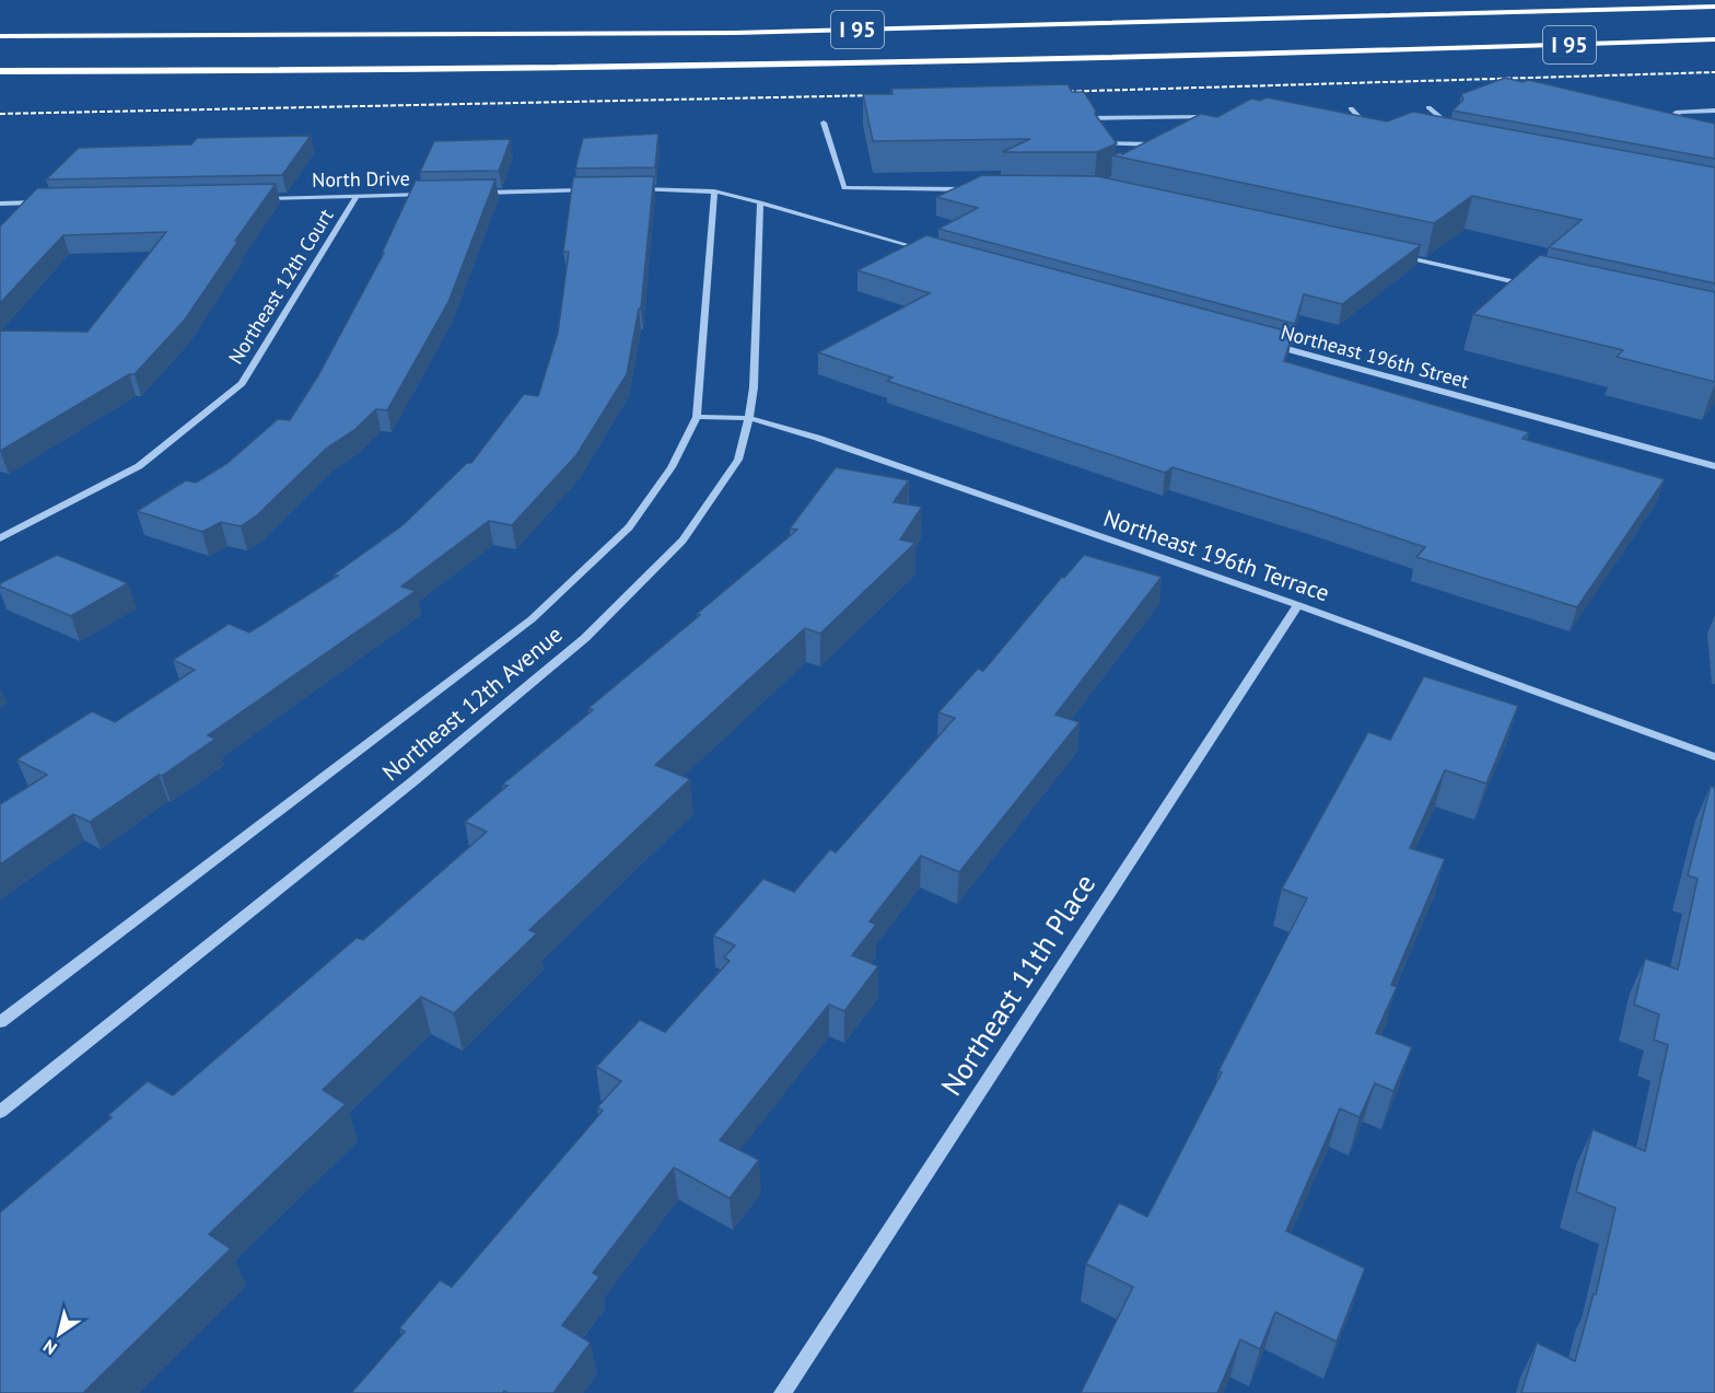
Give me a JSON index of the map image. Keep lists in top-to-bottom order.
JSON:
{
  "streets": {
    "highway": ["I 95"],
    "street": [
      "North Drive",
      "Northeast 12th Court",
      "Northeast 196th Street",
      "Northeast 196th Terrace",
      "Northeast 12th Avenue",
      "Northeast 11th Place"
    ]
  },
  "crossings": [
    ["North Drive", "Northeast 12th Court"],
    ["Northeast 196th Terrace", "Northeast 12th Avenue"],
    ["Northeast 196th Terrace", "Northeast 11th Place"]
  ],
  "north": "bottom left"
}
